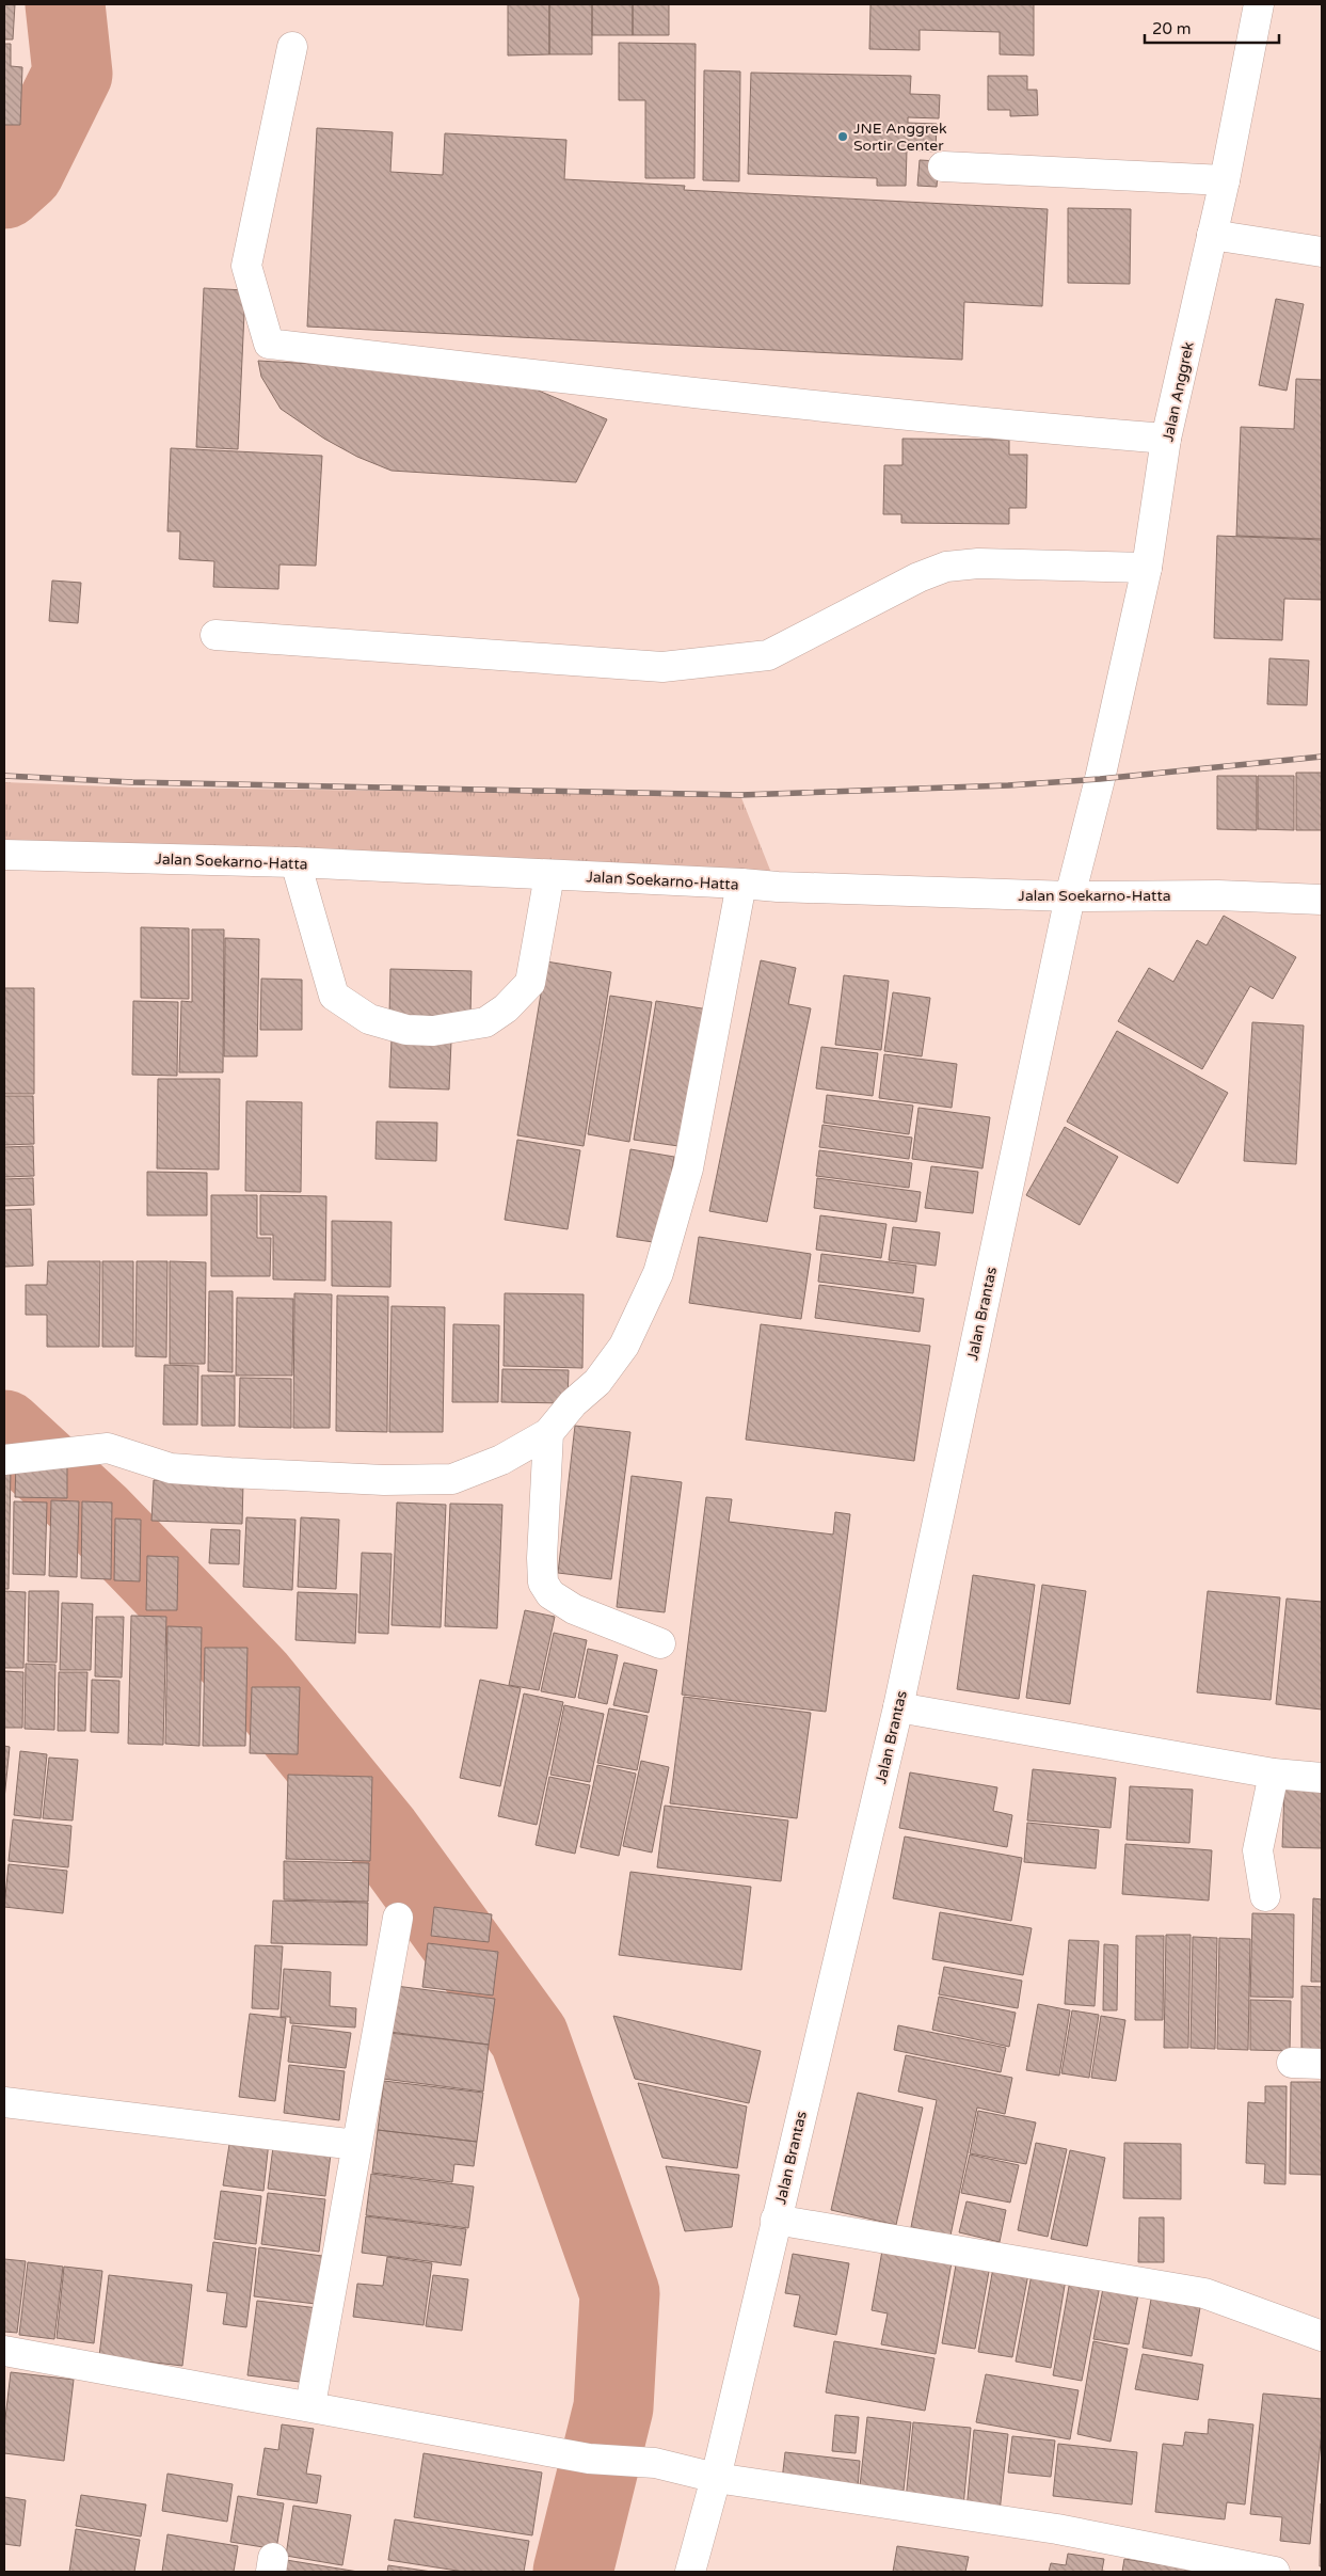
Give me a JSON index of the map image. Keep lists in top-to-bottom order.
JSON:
{
  "streets": {
    "main road": ["Jalan Anggrek", "Jalan Soekarno-Hatta", "Jalan Brantas"]
  },
  "crossings": [
    ["Jalan Anggrek", "Jalan Brantas"],
    ["Jalan Soekarno-Hatta", "Jalan Brantas"]
  ],
  "places": ["JNE Anggrek Sortir Center"],
  "scale_bar": "20 m"
}
